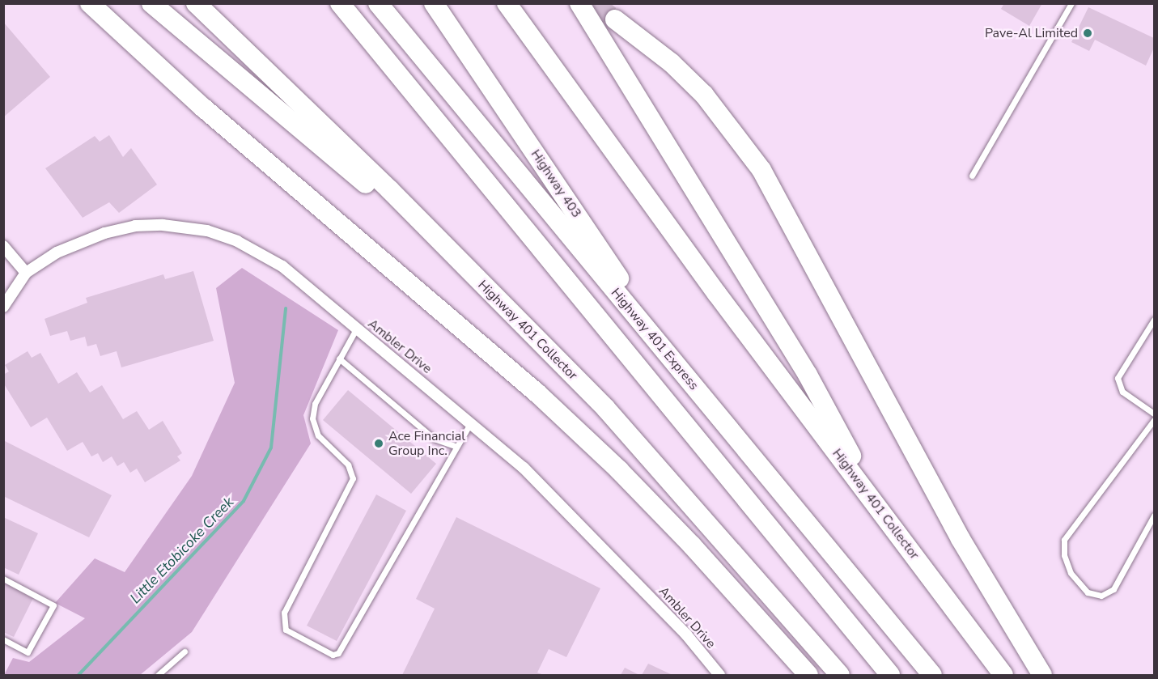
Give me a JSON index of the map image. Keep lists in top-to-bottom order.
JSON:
{
  "streets": {
    "highway": ["Highway 403", "Highway 401 Collector", "Highway 401 Express"],
    "street": ["Ambler Drive"]
  },
  "crossings": [
    ["Highway 403", "Highway 401 Express"]
  ],
  "water": ["Little Etobicoke Creek"],
  "places": ["Pave-Al Limited", "Ace Financial Group Inc."]
}
